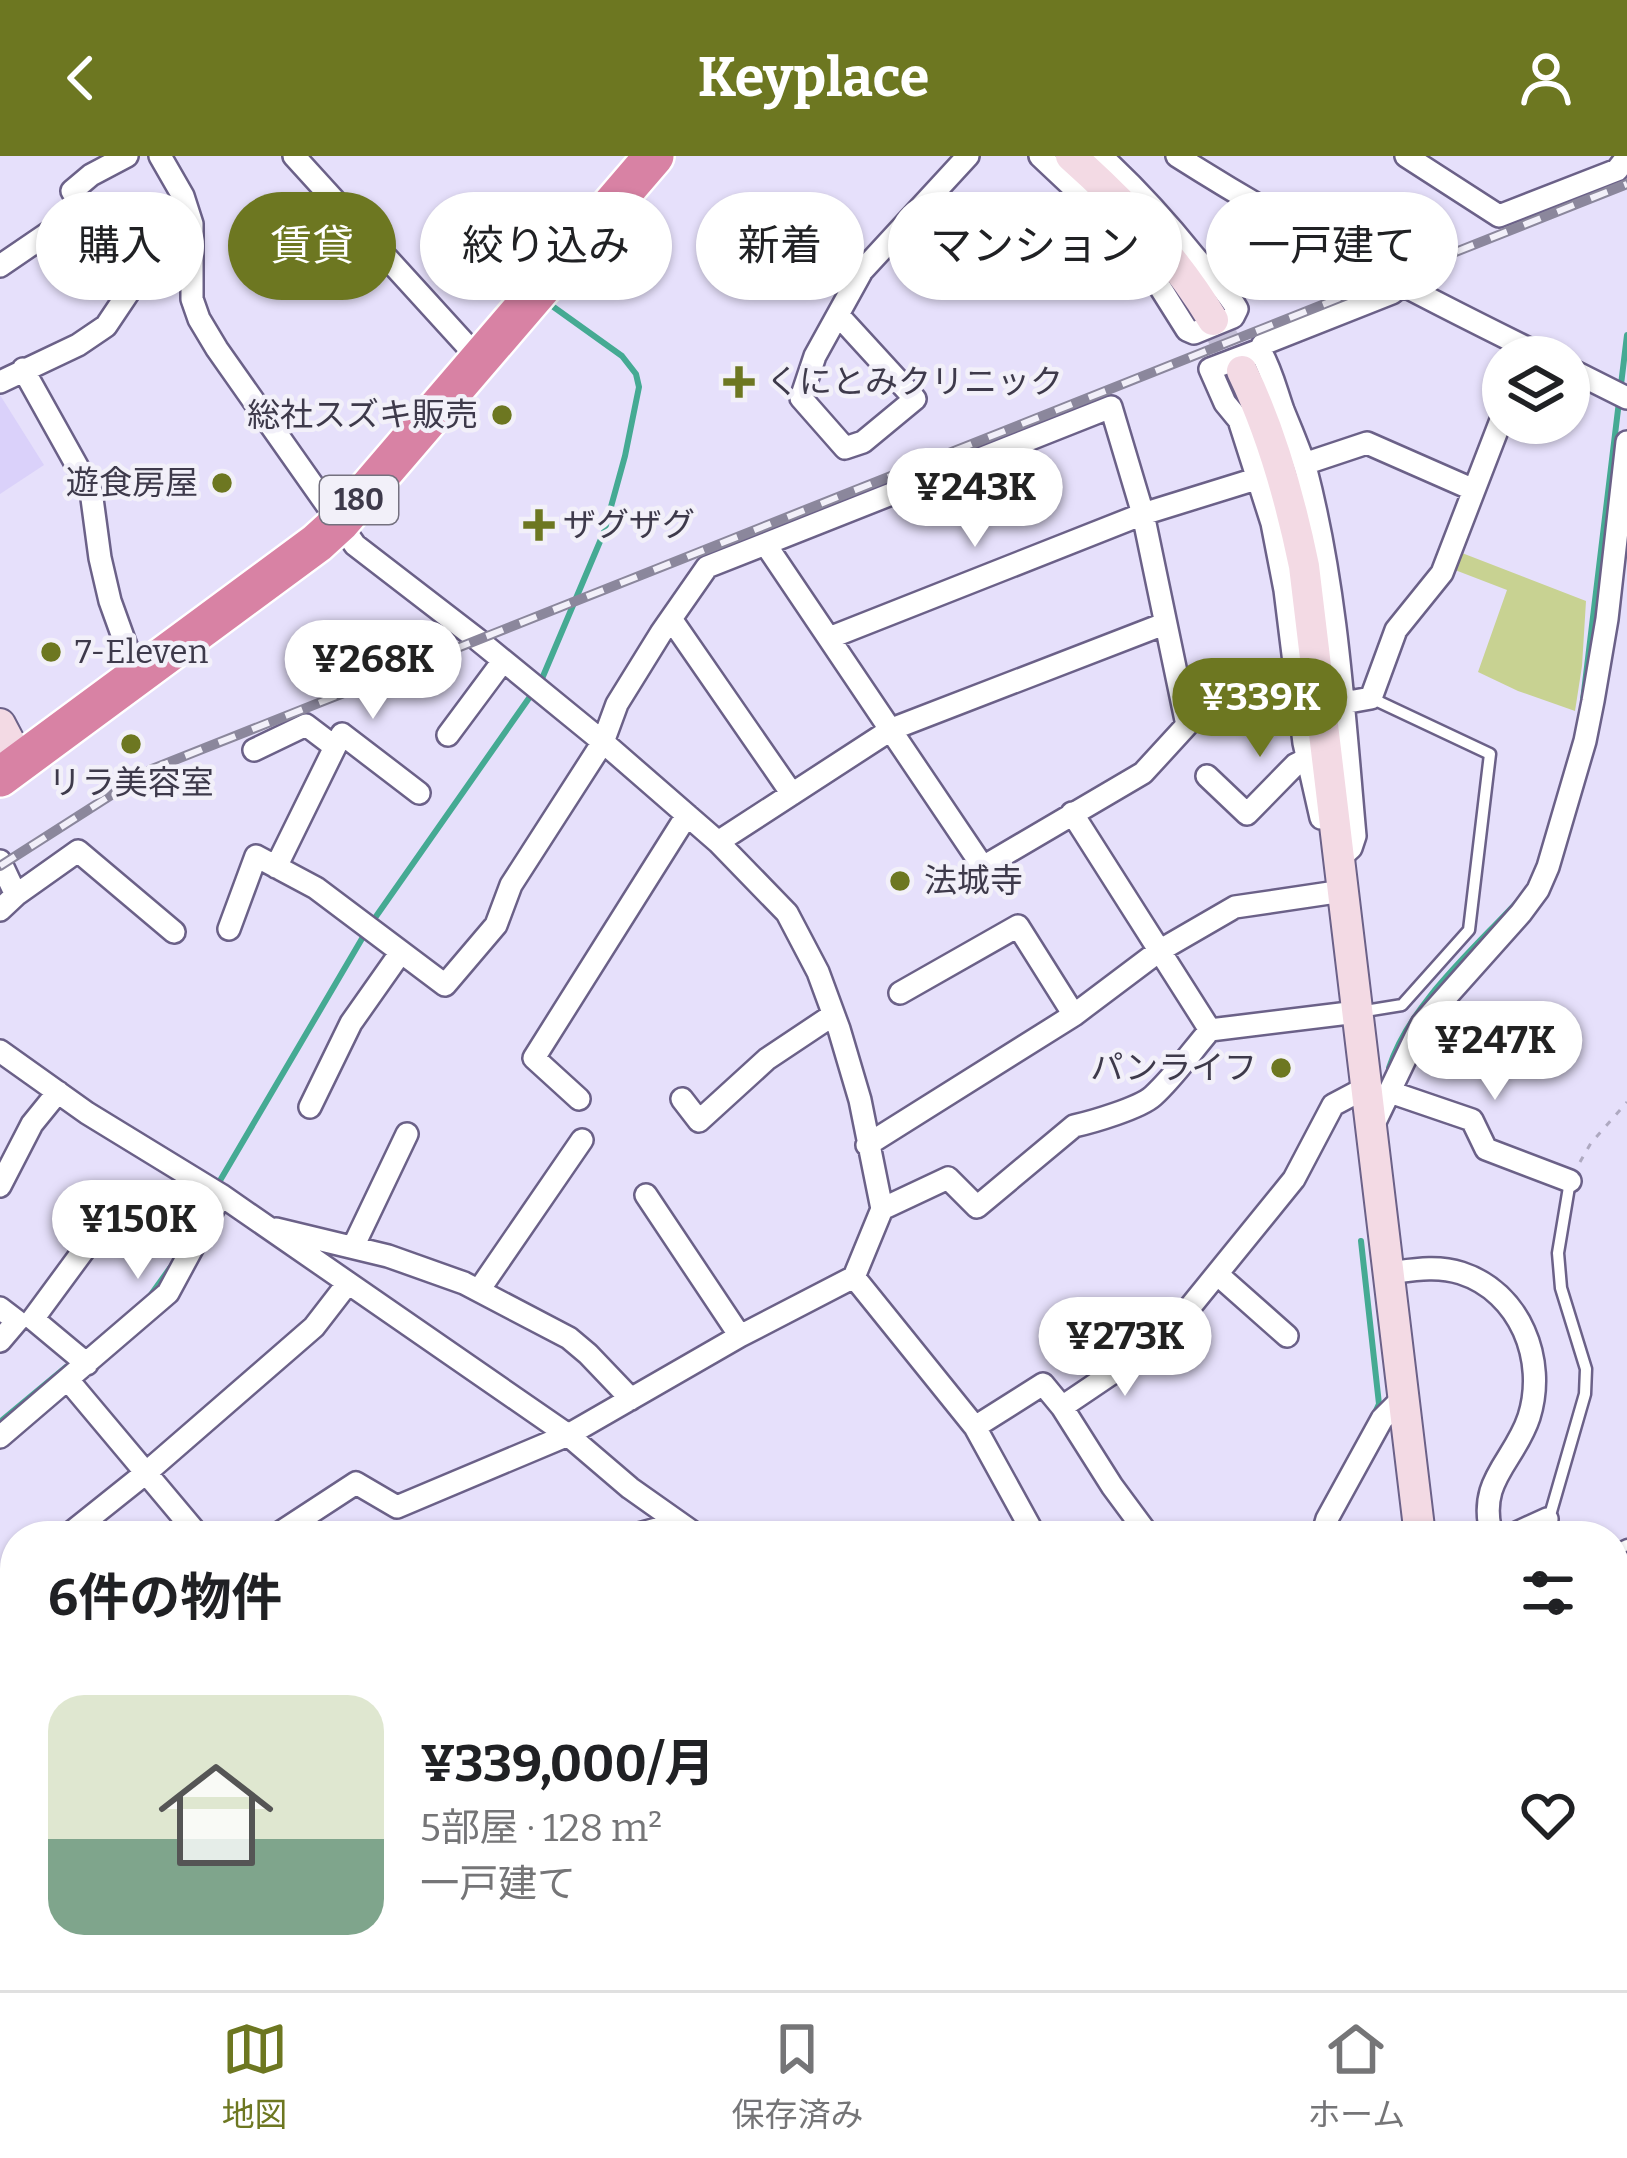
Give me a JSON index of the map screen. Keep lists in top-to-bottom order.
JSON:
{
  "streets": {
    "highway": ["180"]
  },
  "places": {
    "health": ["くにとみクリニック", "ザグザグ"],
    "other": [
      "総社スズキ販売",
      "遊食房屋",
      "7-Eleven",
      "リラ美容室",
      "法城寺",
      "パンライフ"
    ]
  },
  "page": {
    "header": "Keyplace",
    "chip": [
      "購入",
      "賃貸",
      "絞り込み",
      "新着",
      "マンション",
      "一戸建て"
    ],
    "price": [
      "¥243K",
      "¥268K",
      "¥339K",
      "¥247K",
      "¥150K",
      "¥273K"
    ],
    "heading": "6件の物件",
    "list": [
      {
        "name": "¥339,000/月",
        "note": "5部屋 · 128 m² · 一戸建て"
      }
    ],
    "tabs": ["地図", "保存済み", "ホーム"]
  }
}
